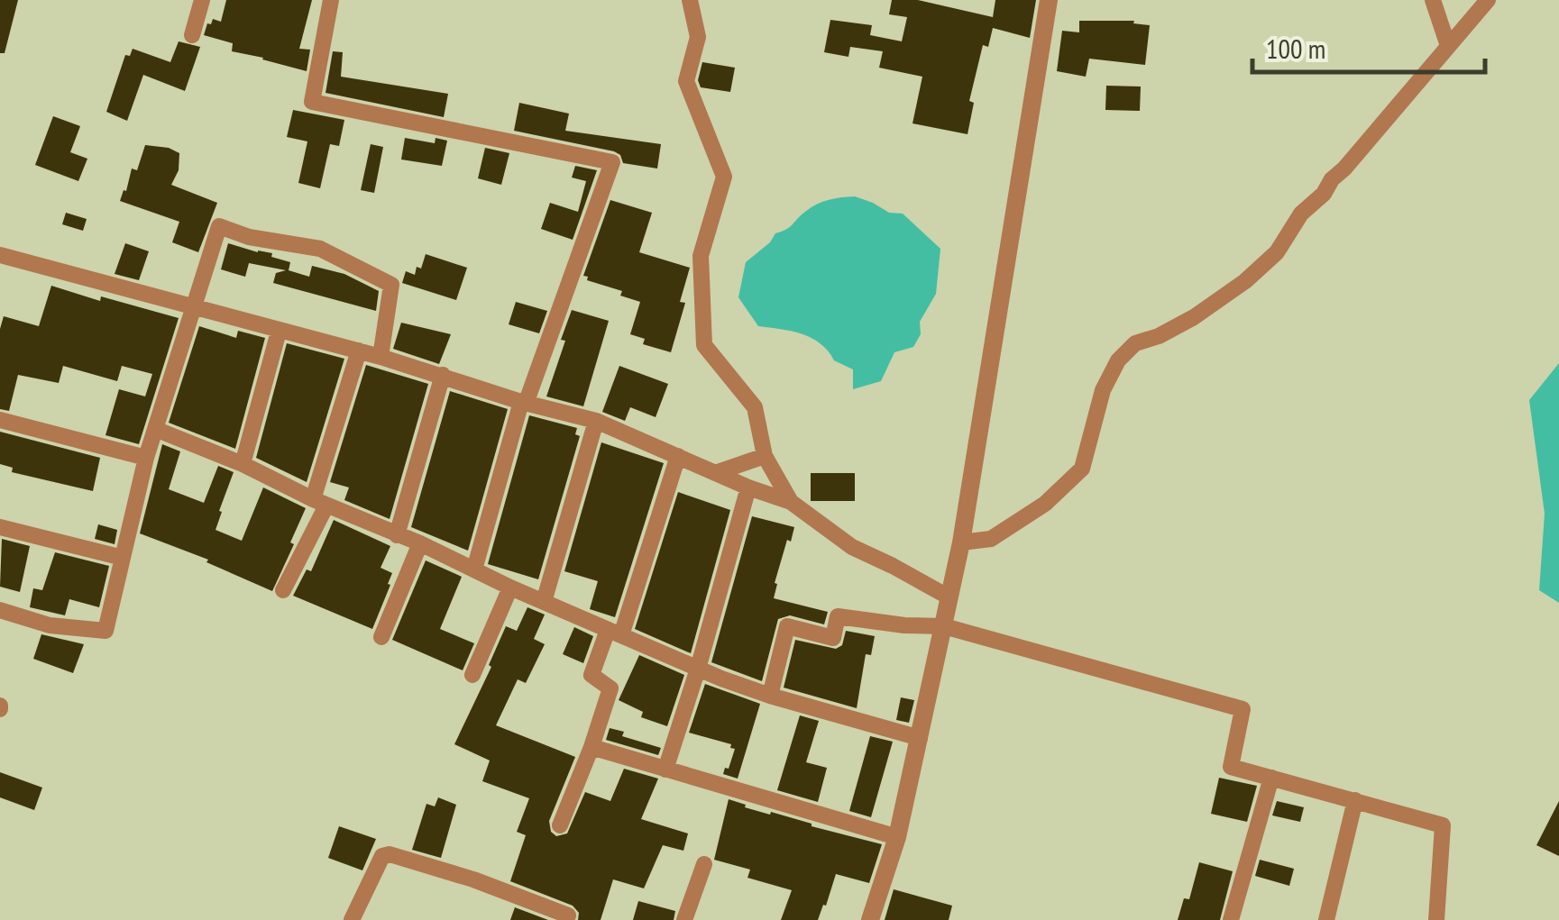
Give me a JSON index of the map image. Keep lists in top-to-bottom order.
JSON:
{
  "scale_bar": "100 m"
}
